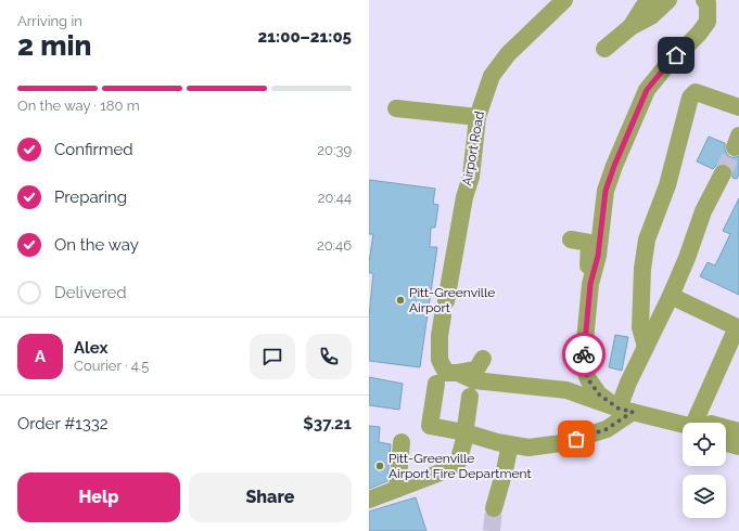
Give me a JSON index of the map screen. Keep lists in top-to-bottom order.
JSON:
{
  "streets": {
    "street": ["Airport Road"]
  },
  "places": ["Pitt-Greenville Airport", "Pitt-Greenville Airport Fire Department"],
  "page": {
    "heading": ["2 min", "Arriving in", "21:00–21:05"],
    "panel": [
      "Alex",
      "Courier · 4.5",
      "Order #1332",
      "$37.21"
    ],
    "bar": "On the way · 180 m",
    "list": [
      ["Confirmed", "20:39"],
      ["Preparing", "20:44"],
      ["On the way", "20:46"],
      "Delivered"
    ],
    "round": "A",
    "buttons": ["Help", "Share"]
  }
}
